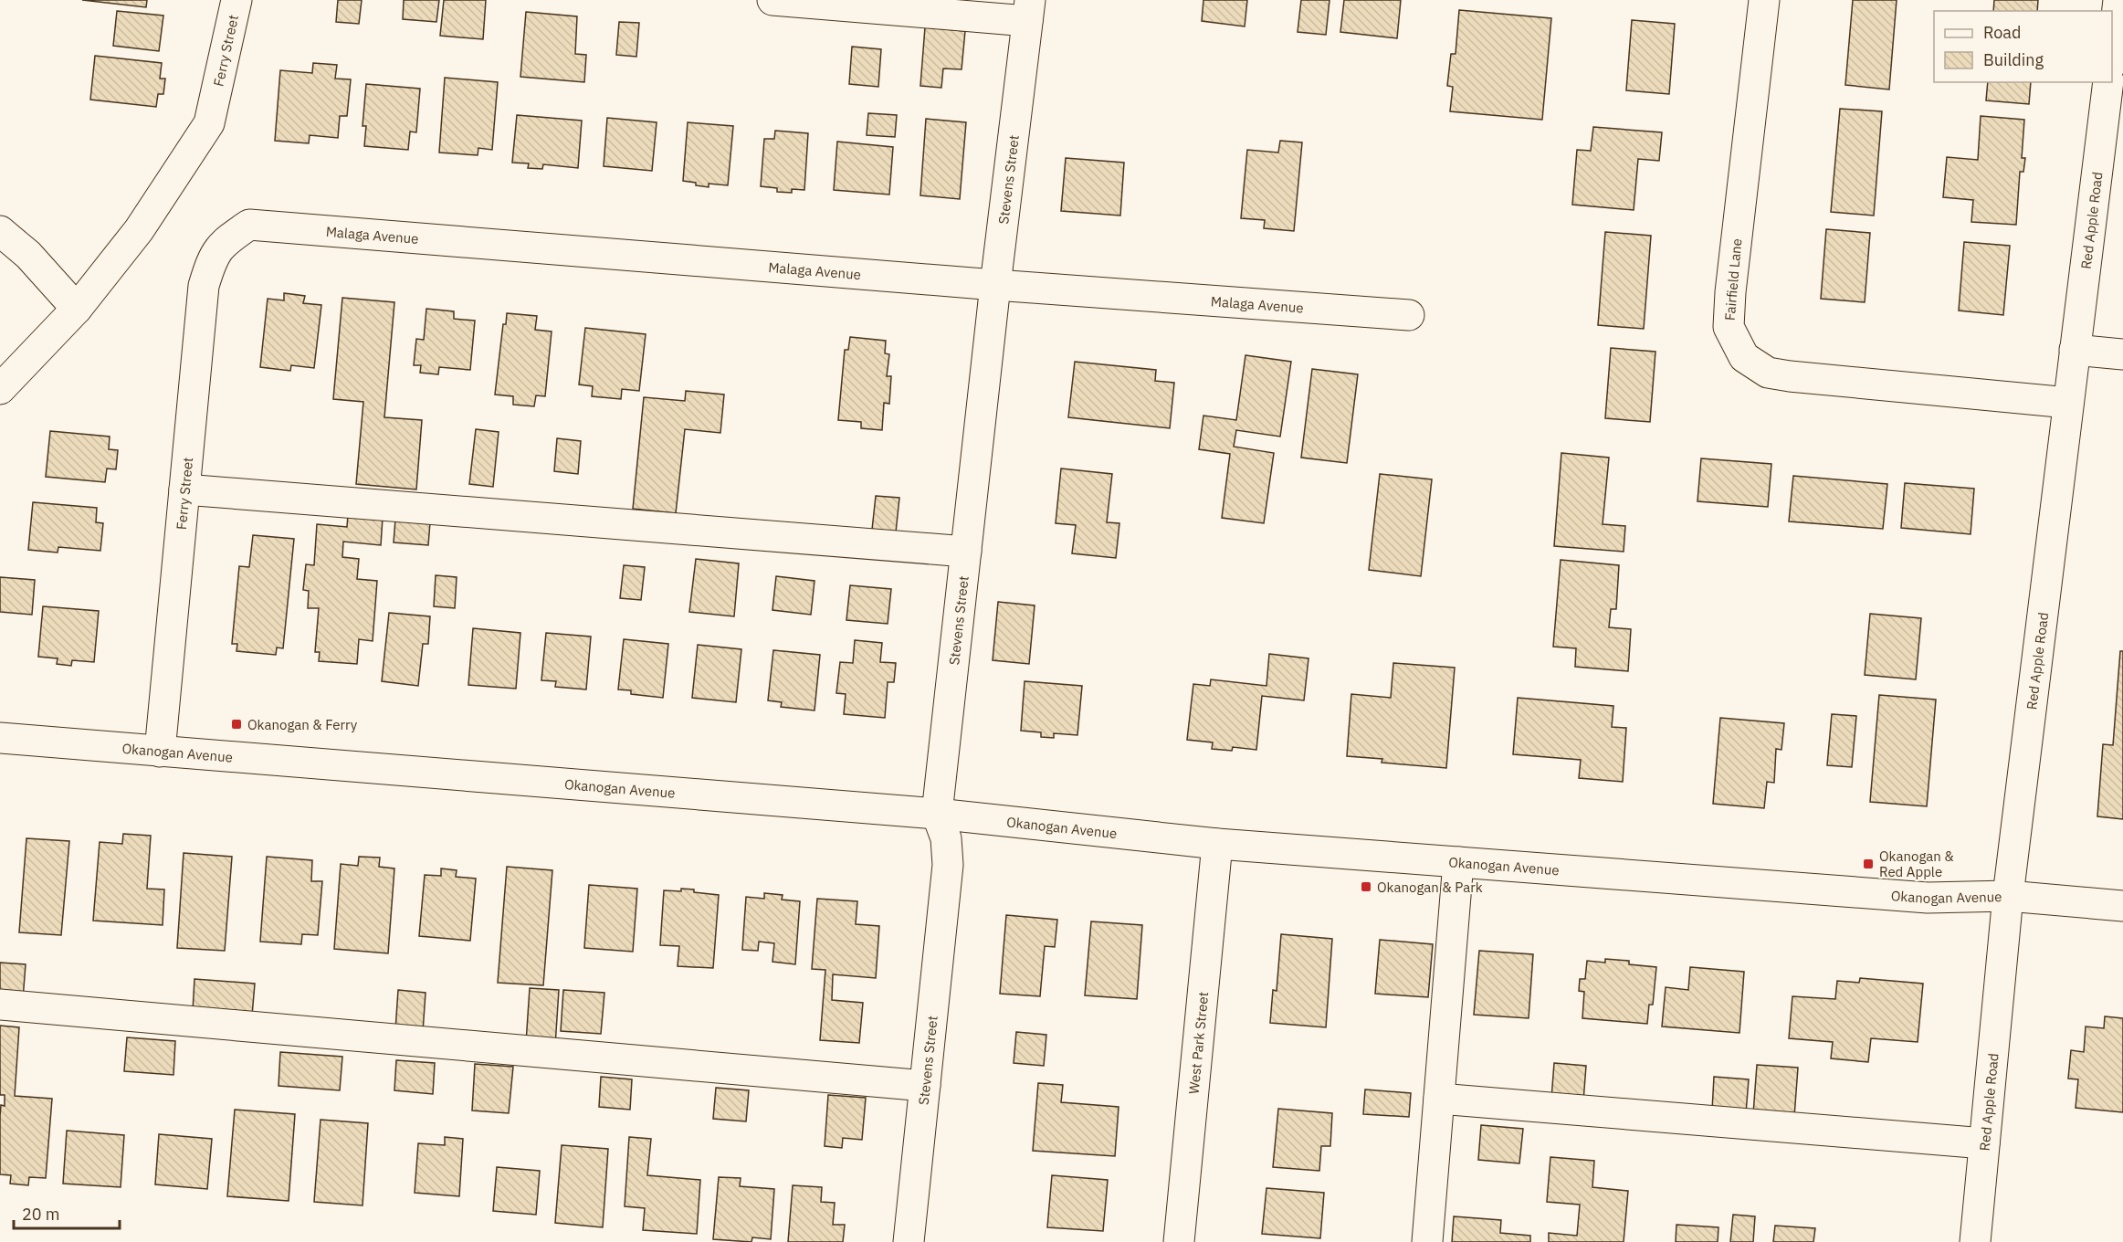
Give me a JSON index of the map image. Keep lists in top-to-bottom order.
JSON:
{
  "streets": {
    "street": [
      "Ferry Street",
      "Stevens Street",
      "Red Apple Road",
      "Malaga Avenue",
      "Fairfield Lane",
      "Okanogan Avenue",
      "West Park Street"
    ]
  },
  "crossings": [
    ["Ferry Street", "Malaga Avenue"],
    ["Ferry Street", "Okanogan Avenue"],
    ["Stevens Street", "Malaga Avenue"],
    ["Stevens Street", "Okanogan Avenue"],
    ["Red Apple Road", "Fairfield Lane"],
    ["Red Apple Road", "Okanogan Avenue"],
    ["Okanogan Avenue", "West Park Street"]
  ],
  "places": {
    "transit": ["Okanogan & Ferry", "Okanogan & Red Apple", "Okanogan & Park"]
  },
  "legend": ["Road", "Building"],
  "scale_bar": "20 m"
}
